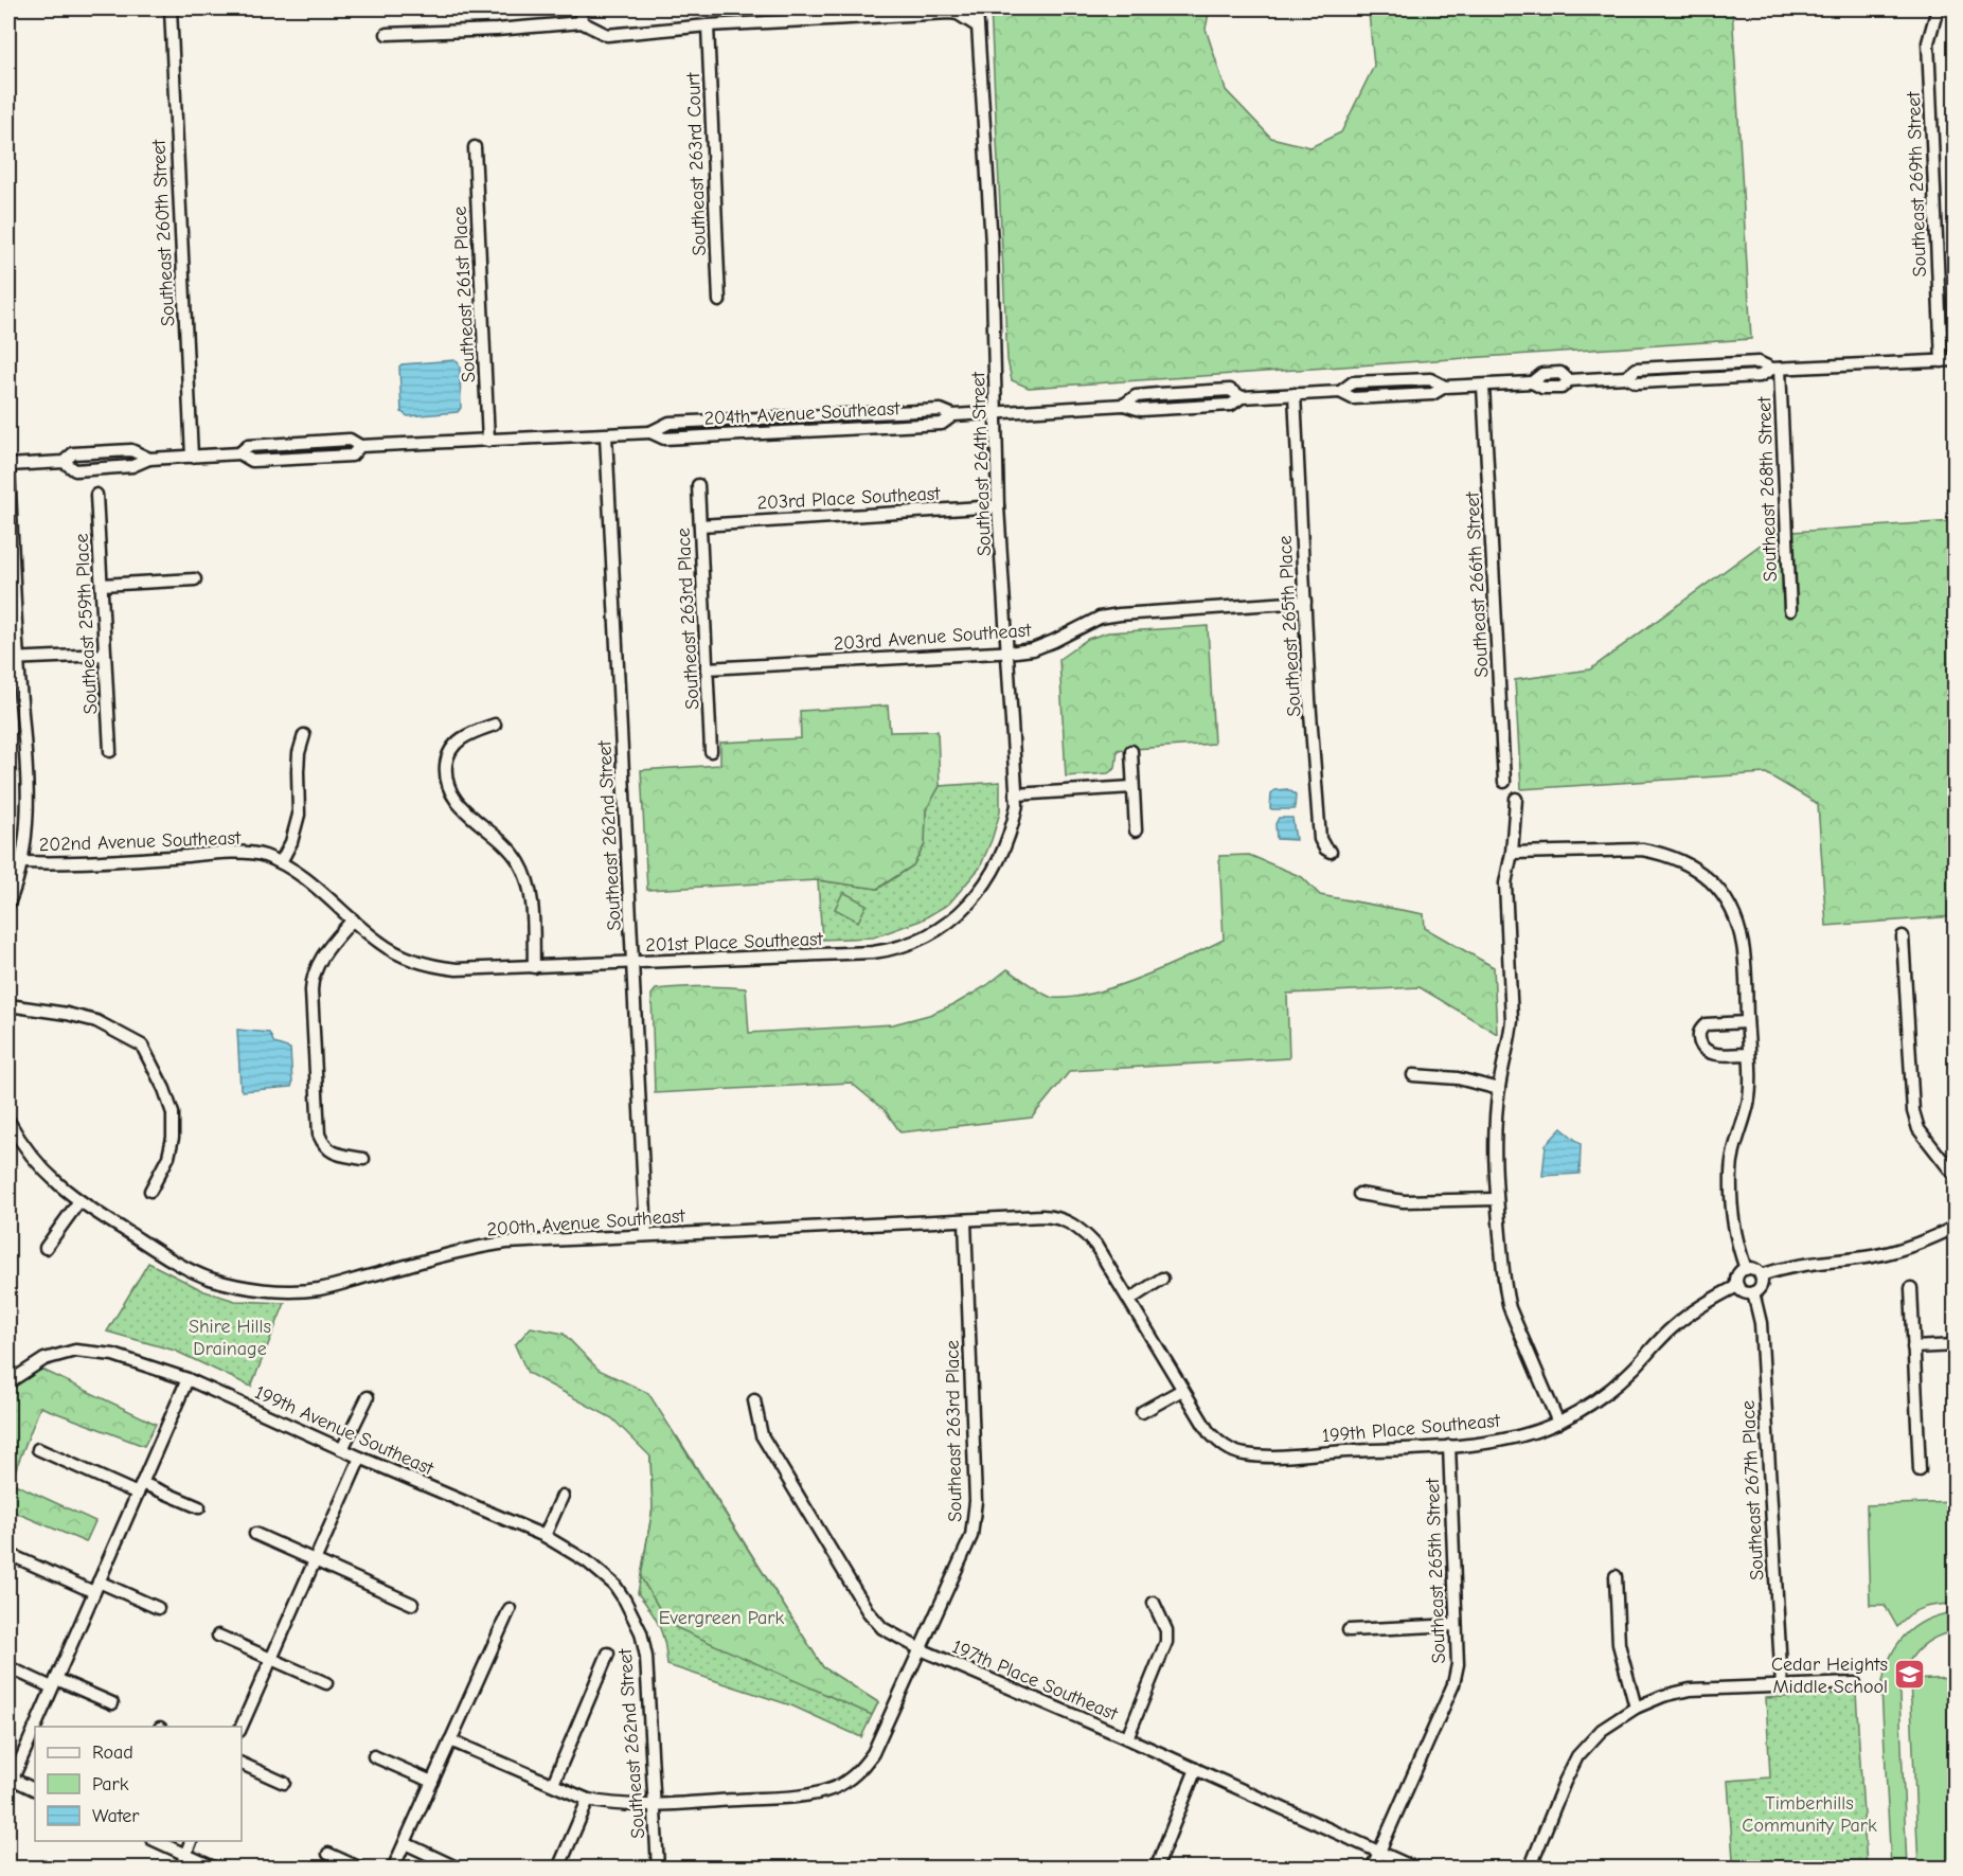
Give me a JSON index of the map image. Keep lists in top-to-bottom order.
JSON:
{
  "streets": {
    "street": [
      "Southeast 263rd Court",
      "Southeast 269th Street",
      "Southeast 260th Street",
      "Southeast 261st Place",
      "204th Avenue Southeast",
      "Southeast 264th Street",
      "Southeast 268th Street",
      "203rd Place Southeast",
      "Southeast 266th Street",
      "Southeast 263rd Place",
      "Southeast 259th Place",
      "Southeast 265th Place",
      "203rd Avenue Southeast",
      "Southeast 262nd Street",
      "202nd Avenue Southeast",
      "201st Place Southeast",
      "200th Avenue Southeast",
      "199th Place Southeast",
      "199th Avenue Southeast",
      "Southeast 267th Place",
      "Southeast 265th Street",
      "197th Place Southeast"
    ]
  },
  "crossings": [
    ["Southeast 269th Street", "204th Avenue Southeast"],
    ["Southeast 260th Street", "204th Avenue Southeast"],
    ["Southeast 261st Place", "204th Avenue Southeast"],
    ["204th Avenue Southeast", "Southeast 264th Street"],
    ["204th Avenue Southeast", "Southeast 268th Street"],
    ["204th Avenue Southeast", "Southeast 266th Street"],
    ["204th Avenue Southeast", "Southeast 265th Place"],
    ["204th Avenue Southeast", "Southeast 262nd Street"],
    ["Southeast 264th Street", "203rd Place Southeast"],
    ["Southeast 264th Street", "203rd Avenue Southeast"],
    ["Southeast 264th Street", "201st Place Southeast"],
    ["203rd Place Southeast", "Southeast 263rd Place"],
    ["Southeast 263rd Place", "203rd Avenue Southeast"],
    ["Southeast 263rd Place", "Southeast 262nd Street"],
    ["Southeast 263rd Place", "200th Avenue Southeast"],
    ["Southeast 263rd Place", "197th Place Southeast"],
    ["Southeast 265th Place", "203rd Avenue Southeast"],
    ["Southeast 262nd Street", "201st Place Southeast"],
    ["Southeast 262nd Street", "200th Avenue Southeast"],
    ["Southeast 262nd Street", "199th Avenue Southeast"],
    ["202nd Avenue Southeast", "201st Place Southeast"],
    ["200th Avenue Southeast", "199th Place Southeast"],
    ["199th Place Southeast", "Southeast 267th Place"],
    ["199th Place Southeast", "Southeast 265th Street"],
    ["Southeast 265th Street", "197th Place Southeast"]
  ],
  "parks": ["Shire Hills Drainage", "Evergreen Park", "Timberhills Community Park"],
  "places": {
    "school or university": ["Cedar Heights Middle School"]
  },
  "legend": ["Road", "Park", "Water"]
}
